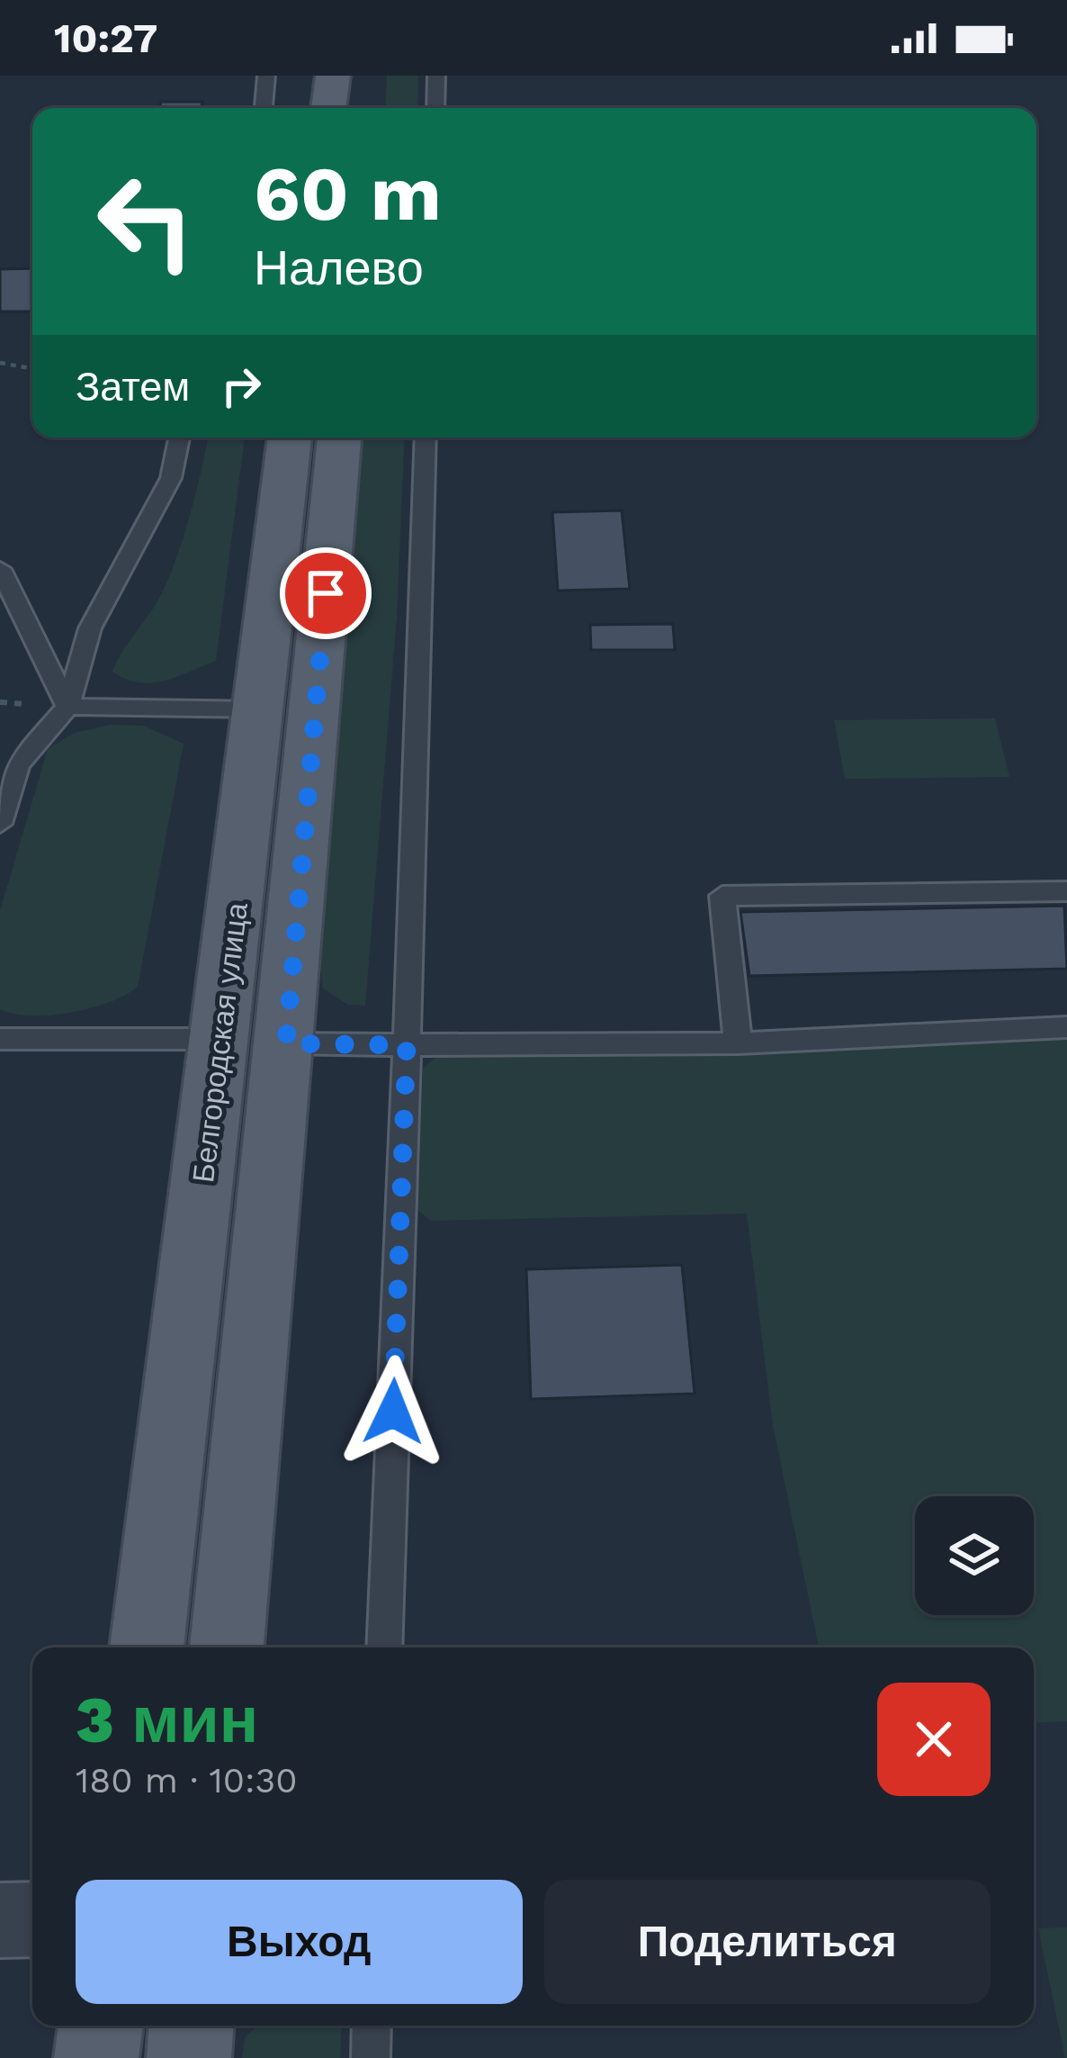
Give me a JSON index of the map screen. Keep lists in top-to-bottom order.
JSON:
{
  "streets": {
    "main road": ["Белгородская улица"]
  },
  "page": {
    "status": "10:27",
    "turn": ["60 m", "Налево"],
    "then": "Затем",
    "heading": ["3 мин", "180 m · 10:30"],
    "buttons": ["Выход", "Поделиться"]
  }
}
